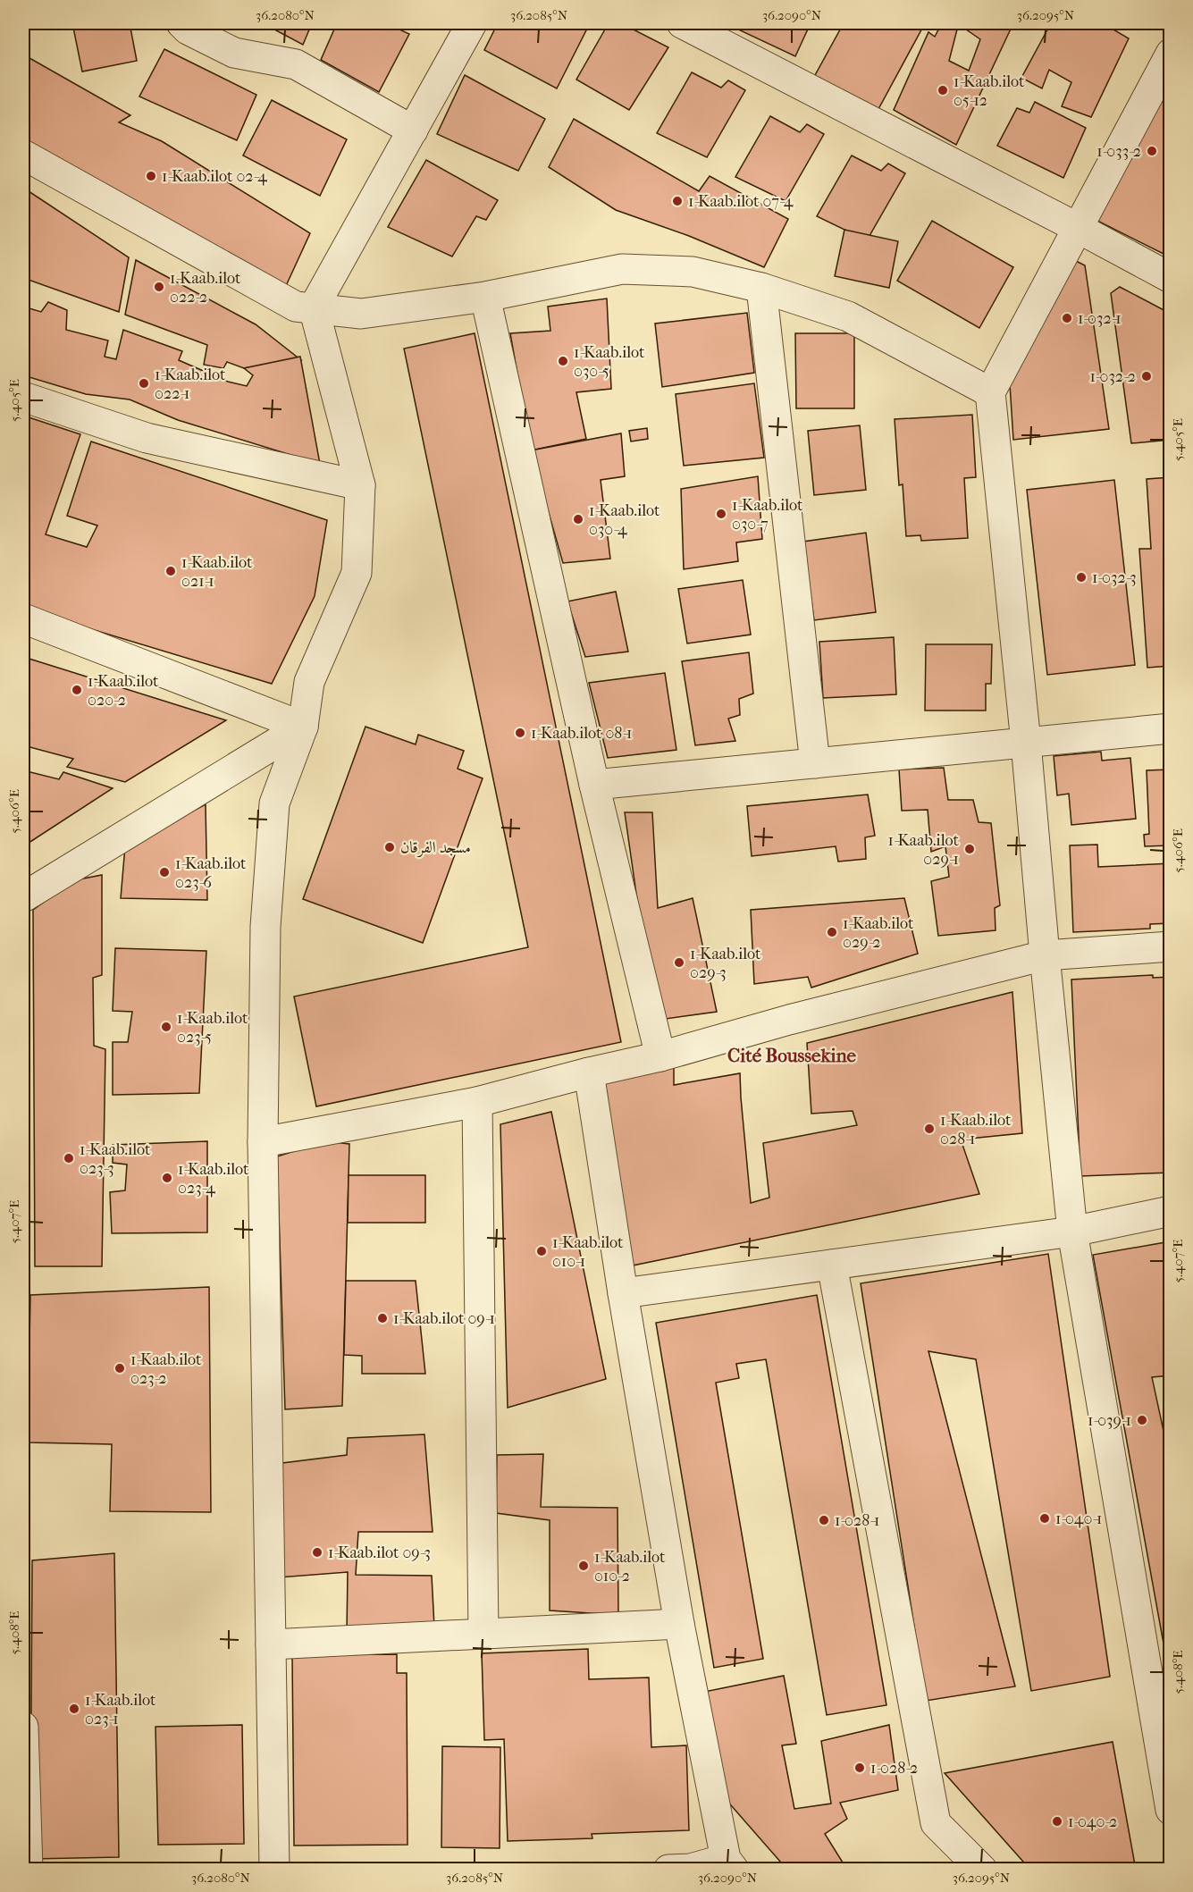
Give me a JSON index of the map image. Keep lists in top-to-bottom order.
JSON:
{
  "districts": ["Cité Boussekine"],
  "places": [
    "1-Kaab.ilot 05-12",
    "1-033-2",
    "1-Kaab.ilot 02-4",
    "1-Kaab.ilot 07-4",
    "1-Kaab.ilot 022-2",
    "1-032-1",
    "1-Kaab.ilot 030-5",
    "1-032-2",
    "1-Kaab.ilot 022-1",
    "1-Kaab.ilot 030-7",
    "1-Kaab.ilot 030-4",
    "1-Kaab.ilot 021-1",
    "1-032-3",
    "1-Kaab.ilot 020-2",
    "1-Kaab.ilot 08-1",
    "مسجد الفرقان",
    "1-Kaab.ilot 029-1",
    "1-Kaab.ilot 023-6",
    "1-Kaab.ilot 029-2",
    "1-Kaab.ilot 029-3",
    "1-Kaab.ilot 023-5",
    "1-Kaab.ilot 028-1",
    "1-Kaab.ilot 023-3",
    "1-Kaab.ilot 023-4",
    "1-Kaab.ilot 010-1",
    "1-Kaab.ilot 09-1",
    "1-Kaab.ilot 023-2",
    "1-039-1",
    "1-040-1",
    "1-028-1",
    "1-Kaab.ilot 09-3",
    "1-Kaab.ilot 010-2",
    "1-Kaab.ilot 023-1",
    "1-028-2",
    "1-040-2"
  ],
  "coordinates": [
    "36.2080°N",
    "36.2085°N",
    "36.2090°N",
    "36.2095°N",
    "5.405°E",
    "5.406°E",
    "5.407°E",
    "5.408°E"
  ]
}
